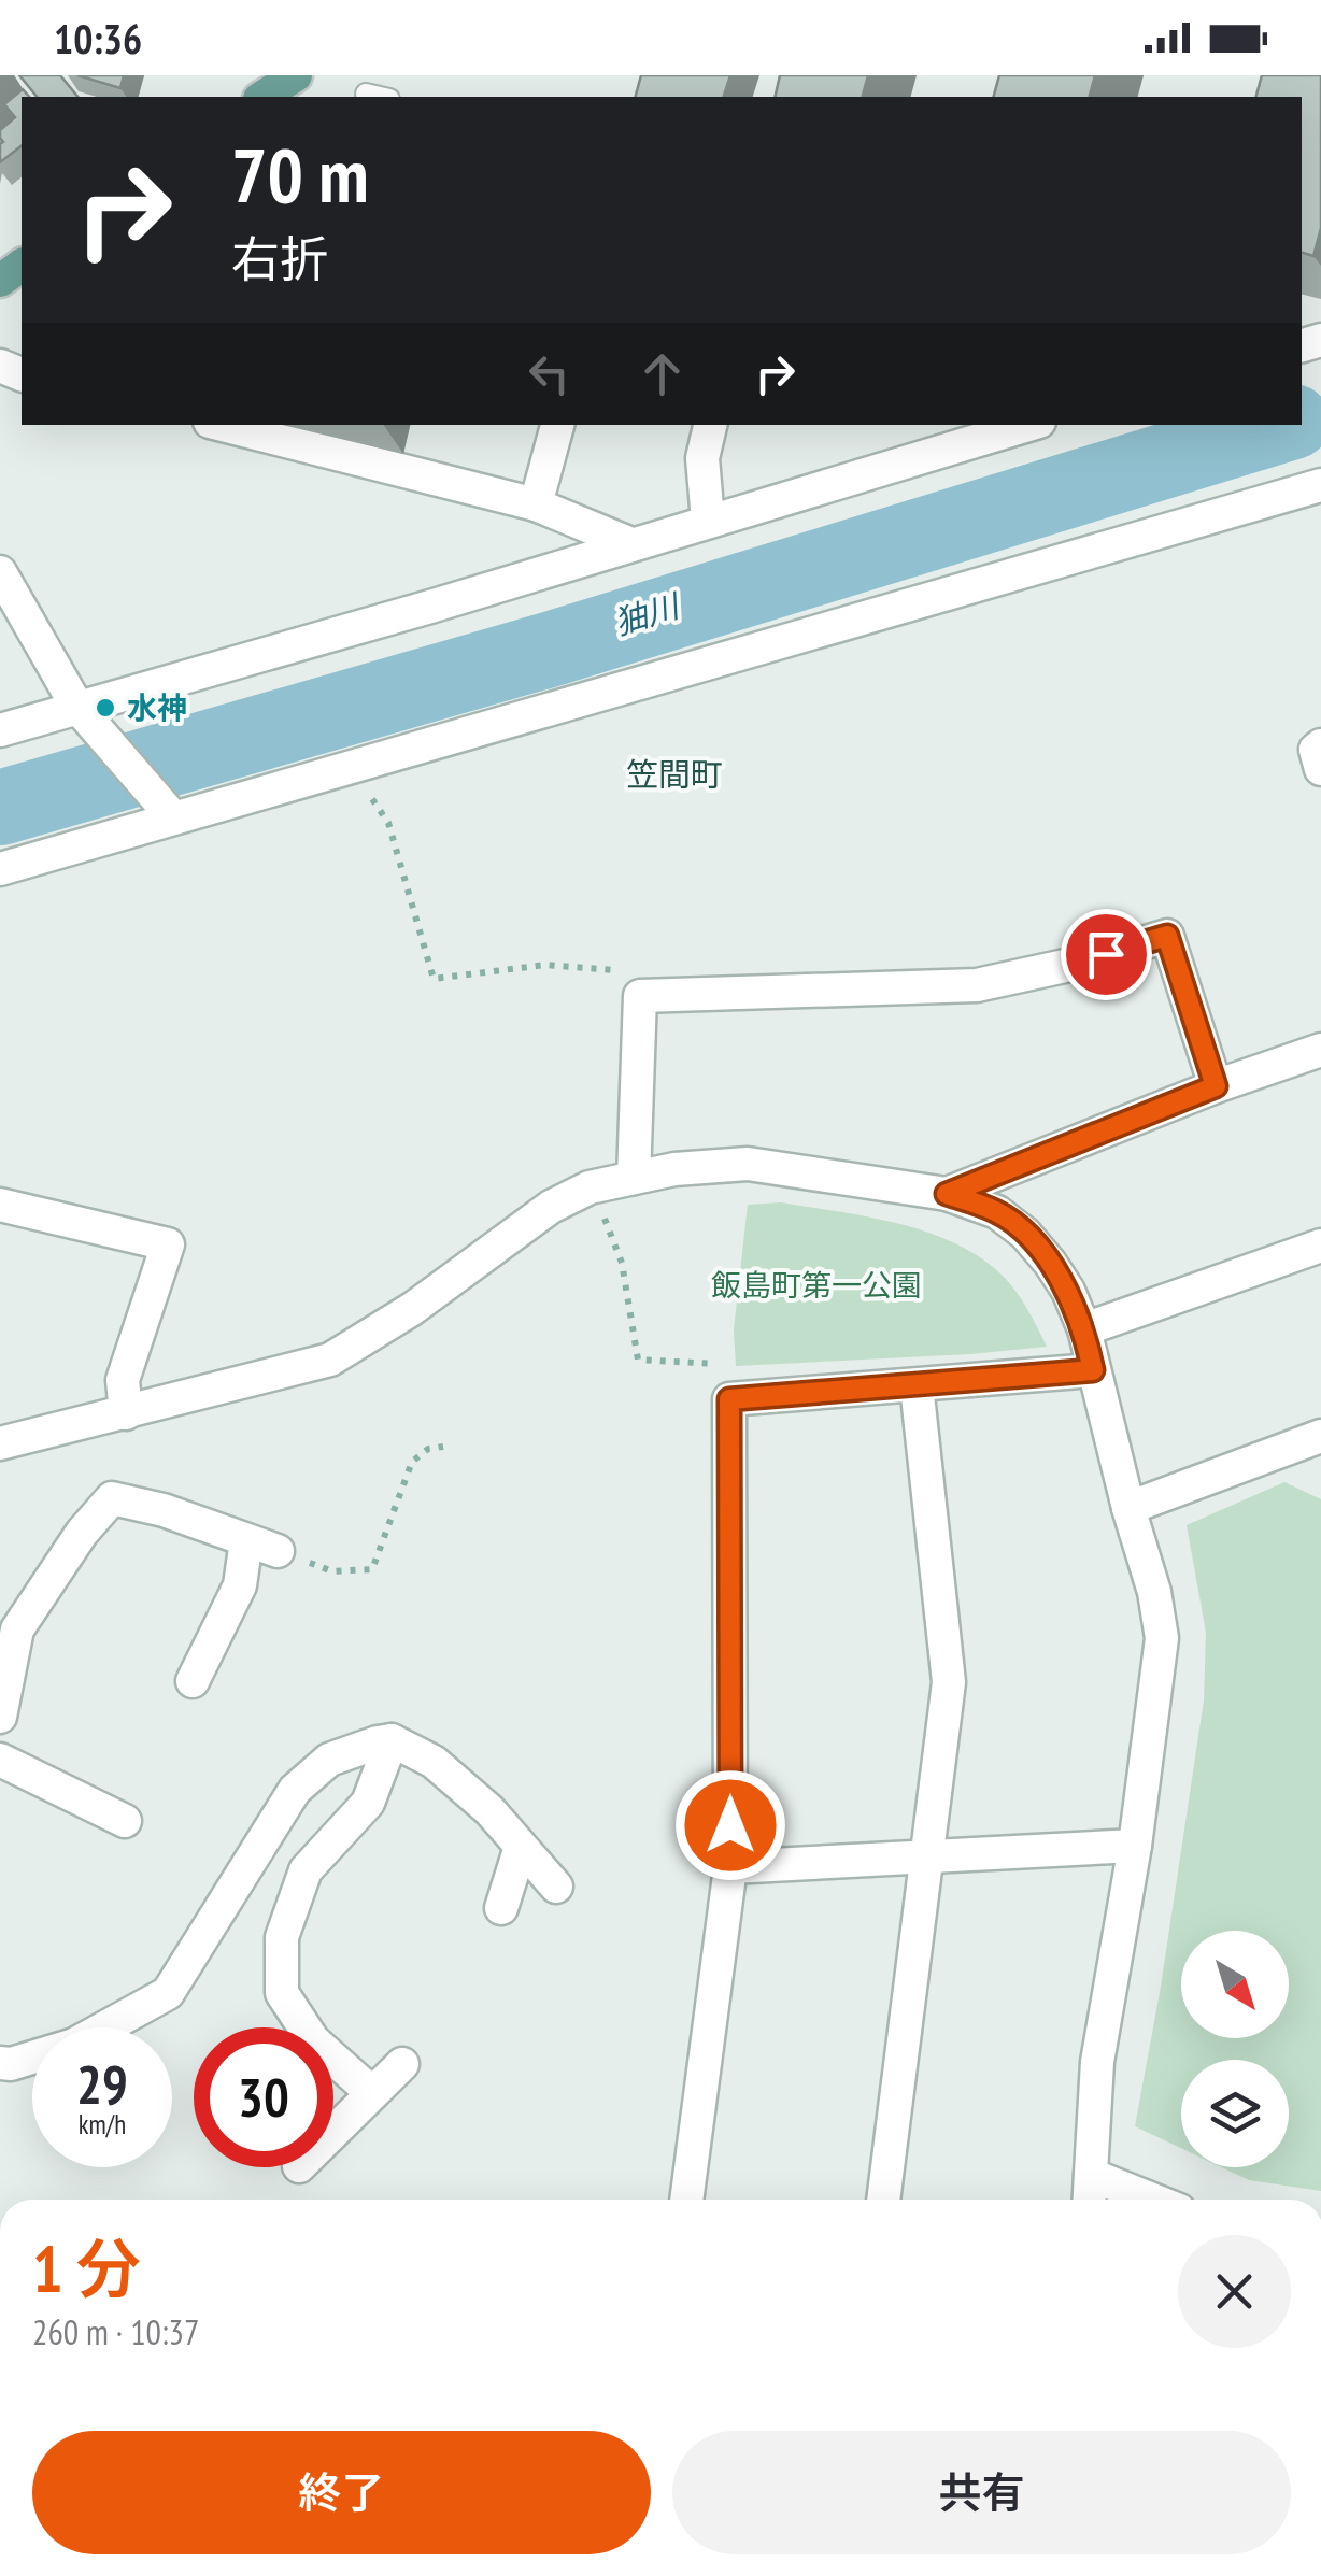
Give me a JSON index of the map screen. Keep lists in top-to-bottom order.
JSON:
{
  "districts": ["笠間町"],
  "water": ["㹨川"],
  "parks": ["飯島町第一公園"],
  "places": ["水神"],
  "north": "bottom right",
  "page": {
    "status": "10:36",
    "turn": ["70 m", "右折"],
    "speed": "29 km/h",
    "limit": "30",
    "heading": ["1 分", "260 m · 10:37"],
    "buttons": ["終了", "共有"]
  }
}
